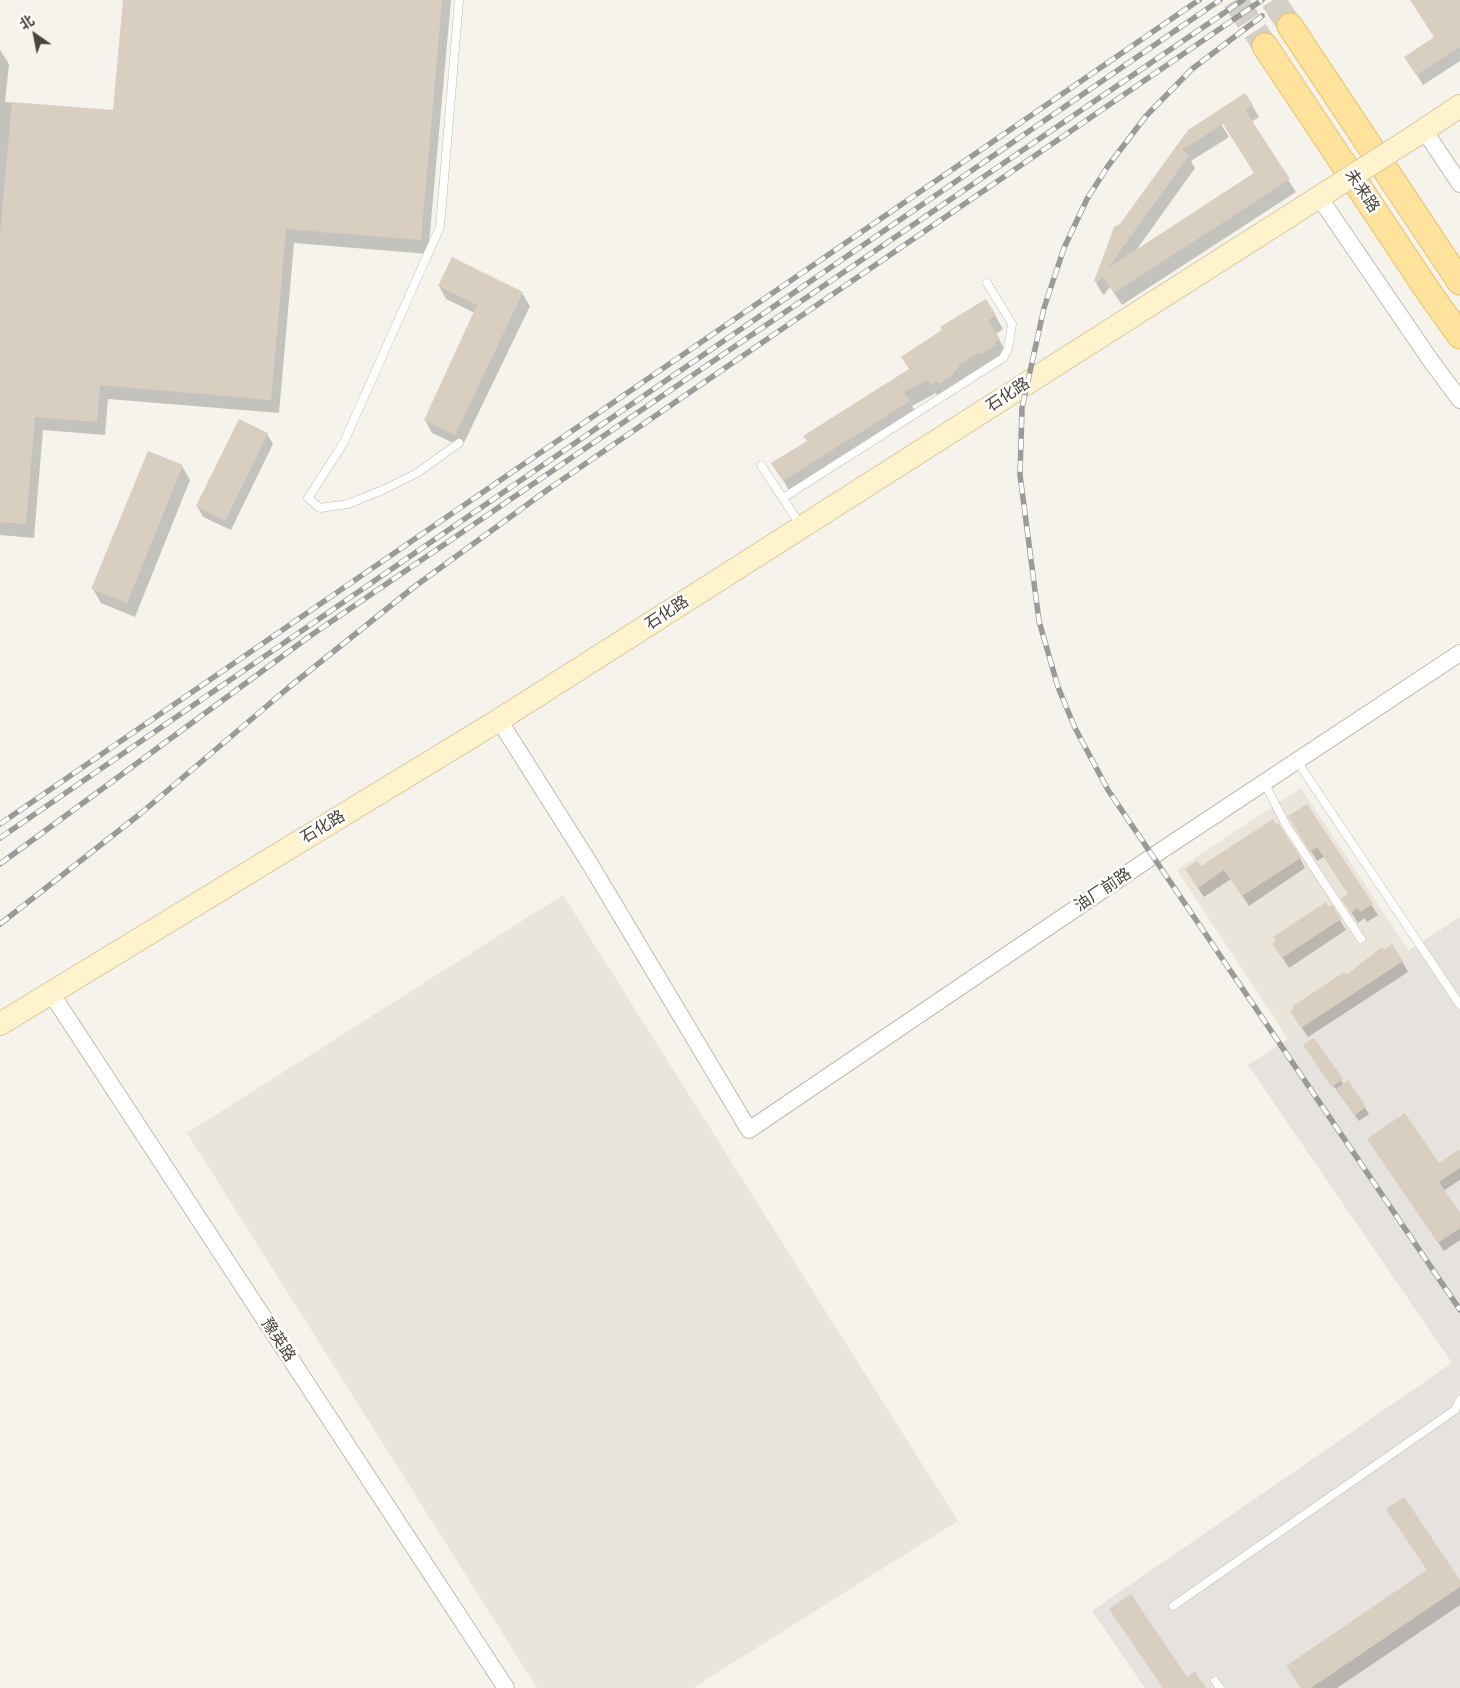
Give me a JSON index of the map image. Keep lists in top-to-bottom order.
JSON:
{
  "streets": {
    "main road": ["未来路"],
    "street": ["石化路", "油厂前路", "豫英路"]
  },
  "crossings": [
    ["石化路", "油厂前路"],
    ["石化路", "豫英路"]
  ],
  "north": "top left"
}
